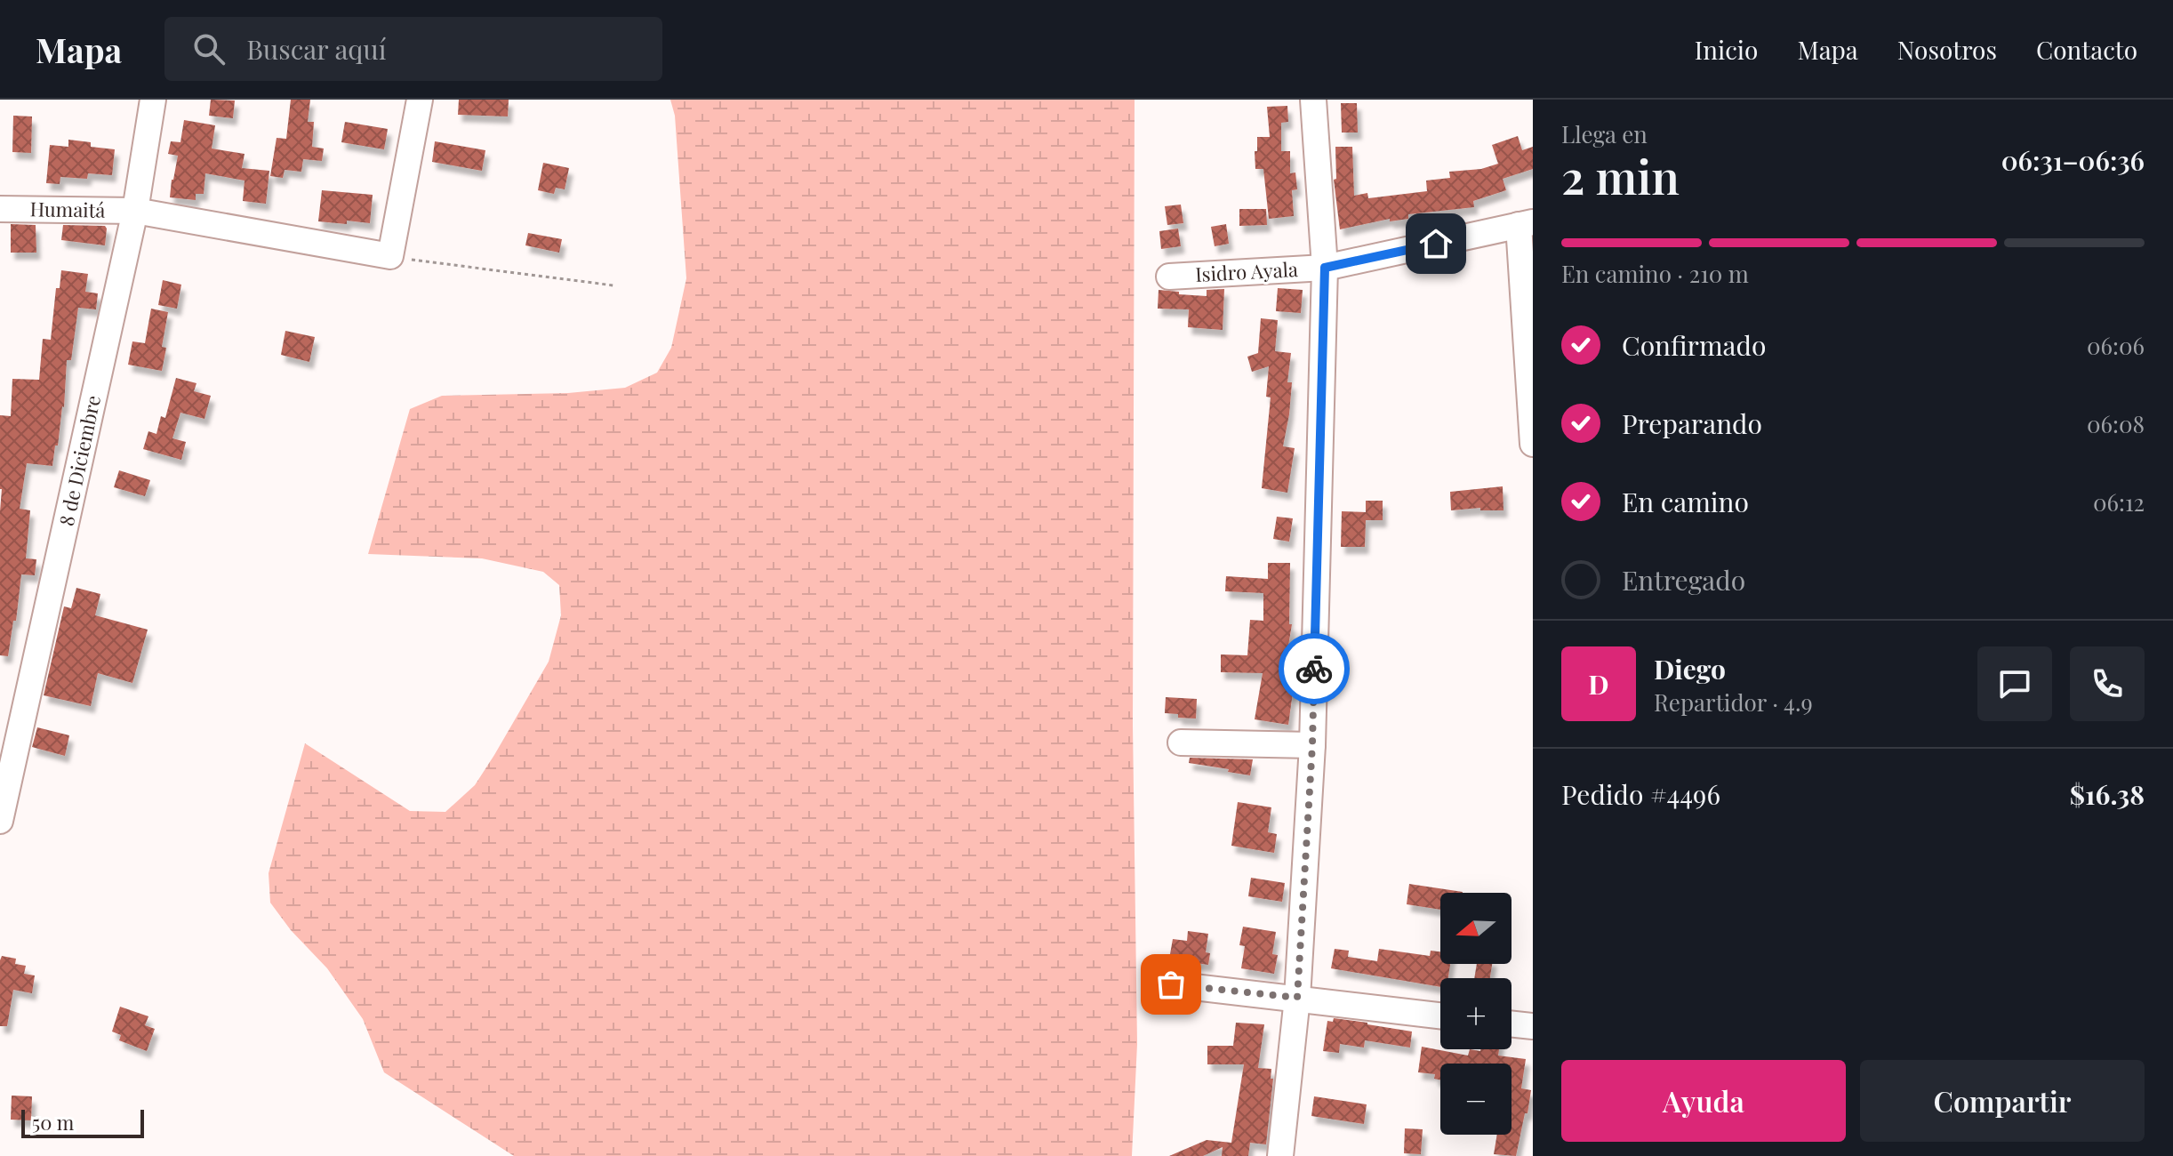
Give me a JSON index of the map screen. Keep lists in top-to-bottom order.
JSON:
{
  "streets": {
    "street": ["Humaitá", "Isidro Ayala", "8 de Diciembre"]
  },
  "crossings": [
    ["Humaitá", "8 de Diciembre"]
  ],
  "scale_bar": "50 m",
  "north": "left",
  "page": {
    "header": "Mapa",
    "search": "Buscar aquí",
    "nav": [
      "Inicio",
      "Mapa",
      "Nosotros",
      "Contacto"
    ],
    "heading": ["2 min", "Llega en", "06:31–06:36"],
    "panel": [
      "Diego",
      "Repartidor · 4.9",
      "Pedido #4496",
      "$16.38"
    ],
    "bar": "En camino · 210 m",
    "list": [
      ["Confirmado", "06:06"],
      ["Preparando", "06:08"],
      ["En camino", "06:12"],
      "Entregado"
    ],
    "round": "D",
    "map_buttons": ["+", "−"],
    "buttons": ["Ayuda", "Compartir"],
    "scale": "50 m"
  }
}
